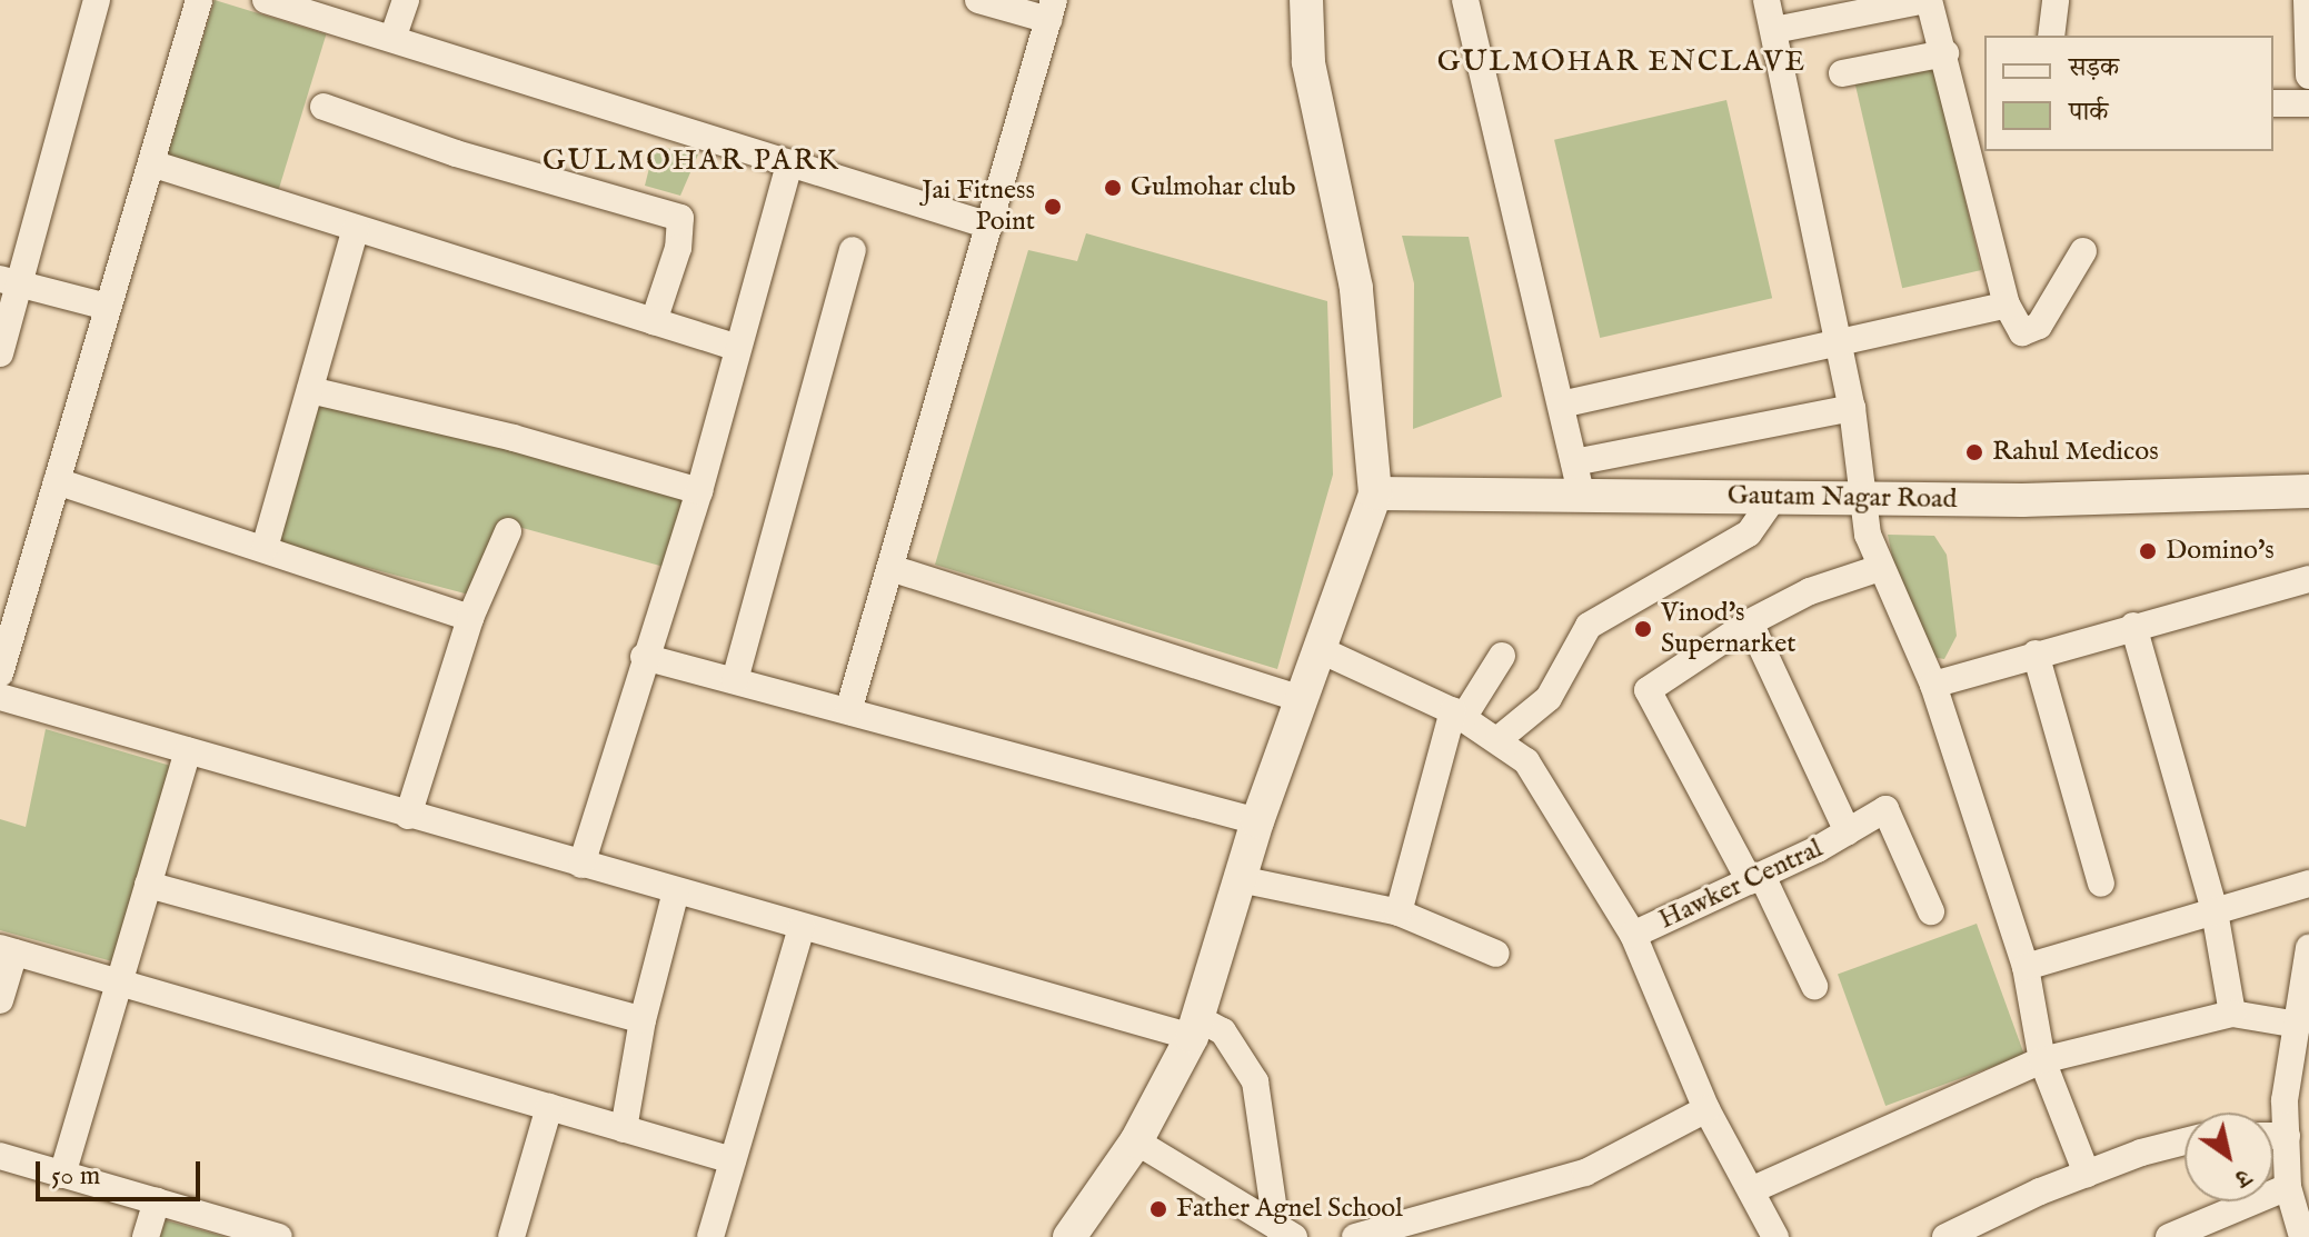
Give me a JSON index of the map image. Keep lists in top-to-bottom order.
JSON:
{
  "streets": {
    "street": ["Gautam Nagar Road", "Hawker Central"]
  },
  "districts": ["GULMOHAR ENCLAVE", "GULMOHAR PARK"],
  "places": [
    "Gulmohar club",
    "Jai Fitness Point",
    "Rahul Medicos",
    "Domino's",
    "Vinod's Supernarket",
    "Father Agnel School"
  ],
  "legend": ["सड़क", "पार्क"],
  "scale_bar": "50 m",
  "north": "bottom right"
}
